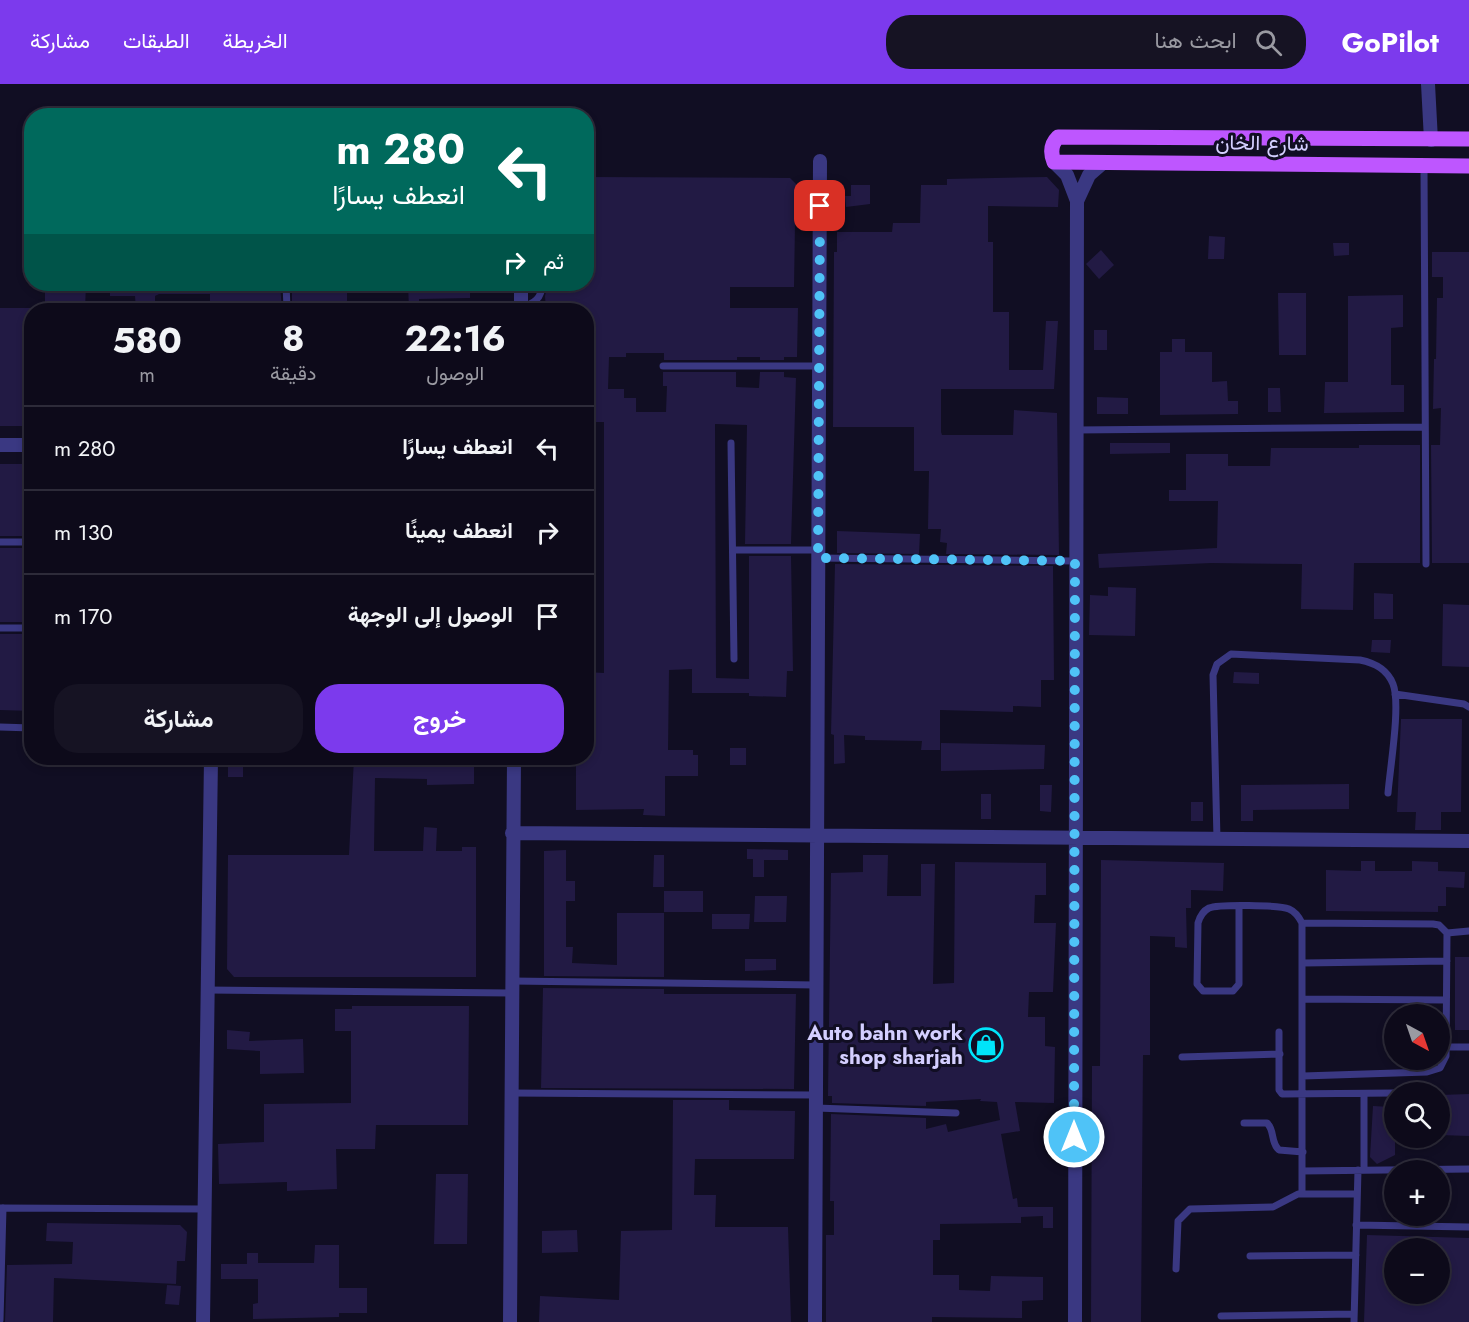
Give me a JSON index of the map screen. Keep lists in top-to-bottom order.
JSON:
{
  "streets": {
    "main road": ["شارع الخان"]
  },
  "places": {
    "shop": ["Auto bahn work shop sharjah"]
  },
  "north": "bottom right",
  "page": {
    "header": "GoPilot",
    "search": "ابحث هنا",
    "nav": ["الخريطة", "الطبقات", "مشاركة"],
    "turn": ["280 m", "انعطف يسارًا"],
    "then": "ثم",
    "eta": [
      "22:16",
      "الوصول",
      "8",
      "دقيقة",
      "580",
      "m"
    ],
    "list": [
      {
        "name": "انعطف يسارًا",
        "value": "280 m"
      },
      {
        "name": "انعطف يمينًا",
        "value": "130 m"
      },
      {
        "name": "الوصول إلى الوجهة",
        "value": "170 m"
      }
    ],
    "buttons": ["خروج", "مشاركة"],
    "map_buttons": ["+", "−"]
  }
}
